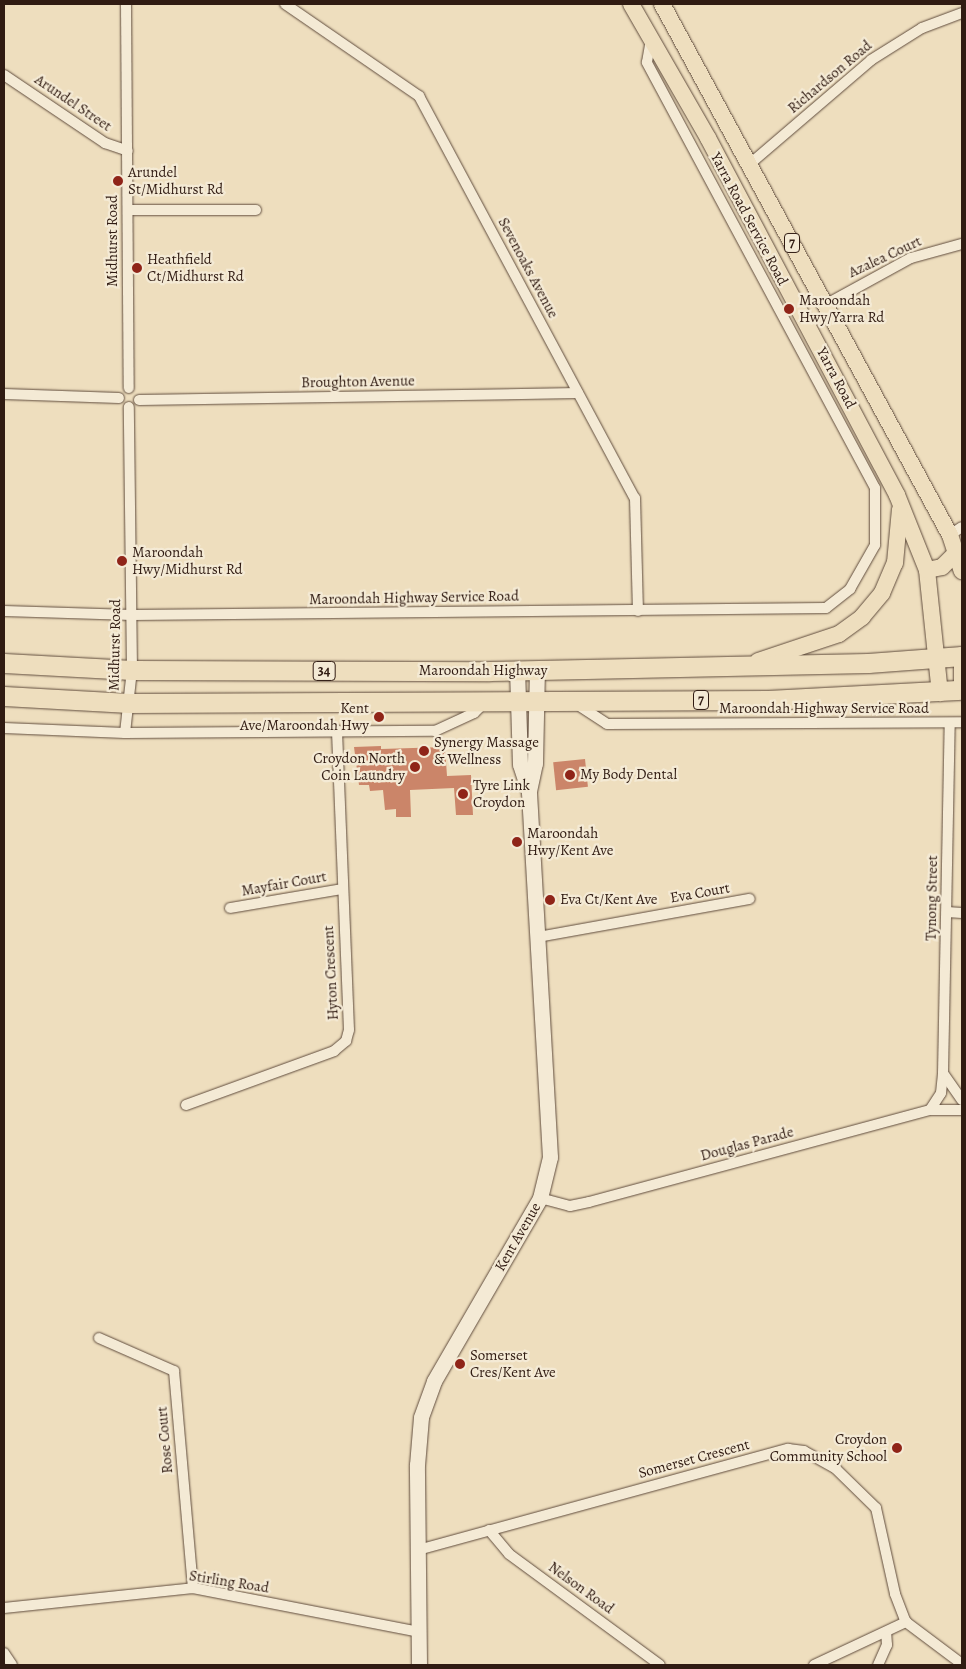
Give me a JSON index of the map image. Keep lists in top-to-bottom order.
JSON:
{
  "streets": {
    "highway": ["7", "34", "Maroondah Highway"],
    "main road": ["Yarra Road", "Kent Avenue"],
    "street": [
      "Richardson Road",
      "Arundel Street",
      "Yarra Road Service Road",
      "Midhurst Road",
      "Azalea Court",
      "Sevenoaks Avenue",
      "Broughton Avenue",
      "Maroondah Highway Service Road",
      "Mayfair Court",
      "Eva Court",
      "Tynong Street",
      "Hyton Crescent",
      "Douglas Parade",
      "Rose Court",
      "Somerset Crescent",
      "Stirling Road",
      "Nelson Road"
    ]
  },
  "crossings": [
    ["Richardson Road", "Yarra Road"],
    ["Arundel Street", "Midhurst Road"],
    ["Yarra Road Service Road", "Yarra Road"],
    ["Yarra Road Service Road", "Maroondah Highway Service Road"],
    ["Midhurst Road", "Broughton Avenue"],
    ["Midhurst Road", "Maroondah Highway Service Road"],
    ["Midhurst Road", "Maroondah Highway"],
    ["7", "Maroondah Highway"],
    ["Azalea Court", "Yarra Road"],
    ["Sevenoaks Avenue", "Broughton Avenue"],
    ["Sevenoaks Avenue", "Maroondah Highway Service Road"],
    ["Yarra Road", "Maroondah Highway"],
    ["Maroondah Highway Service Road", "Maroondah Highway"],
    ["Maroondah Highway Service Road", "Tynong Street"],
    ["Maroondah Highway", "Kent Avenue"],
    ["Mayfair Court", "Hyton Crescent"],
    ["Eva Court", "Kent Avenue"],
    ["Tynong Street", "Douglas Parade"],
    ["Douglas Parade", "Kent Avenue"],
    ["Kent Avenue", "Somerset Crescent"],
    ["Kent Avenue", "Stirling Road"],
    ["Rose Court", "Stirling Road"],
    ["Somerset Crescent", "Nelson Road"]
  ],
  "places": [
    "Arundel St/Midhurst Rd",
    "Heathfield Ct/Midhurst Rd",
    "Maroondah Hwy/Yarra Rd",
    "Maroondah Hwy/Midhurst Rd",
    "Kent Ave/Maroondah Hwy",
    "Synergy Massage & Wellness",
    "Croydon North Coin Laundry",
    "My Body Dental",
    "Tyre Link Croydon",
    "Maroondah Hwy/Kent Ave",
    "Eva Ct/Kent Ave",
    "Somerset Cres/Kent Ave",
    "Croydon Community School"
  ]
}
